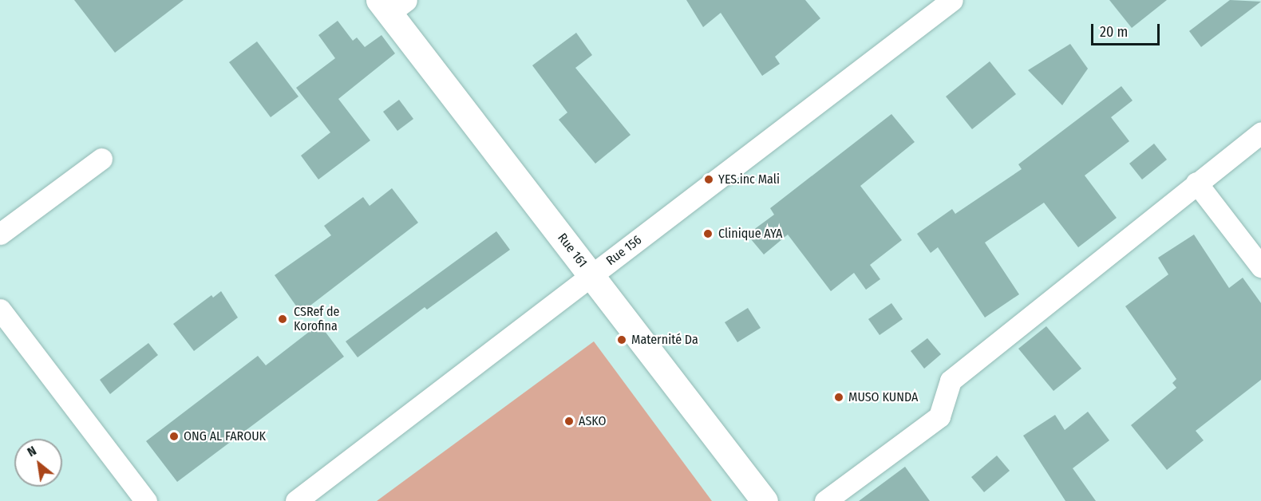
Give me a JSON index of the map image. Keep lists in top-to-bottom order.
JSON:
{
  "streets": {
    "street": ["Rue 161", "Rue 156"]
  },
  "crossings": [
    ["Rue 161", "Rue 156"]
  ],
  "places": [
    "YES.inc Mali",
    "Clinique AYA",
    "CSRef de Korofina",
    "Maternité Da",
    "MUSO KUNDA",
    "ASKO",
    "ONG AL FAROUK"
  ],
  "scale_bar": "20 m",
  "north": "top left"
}
